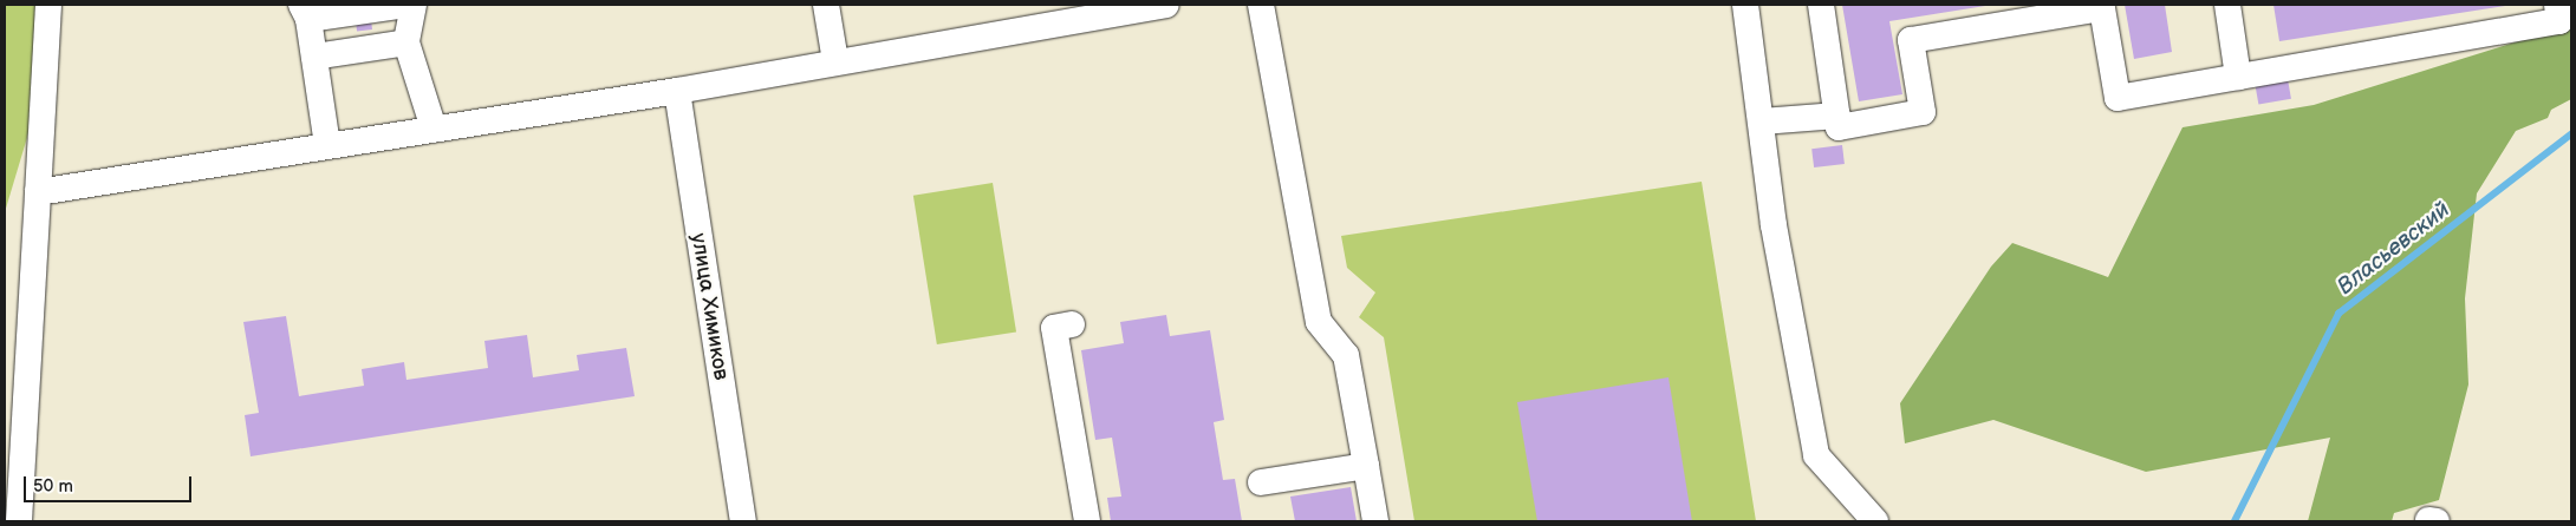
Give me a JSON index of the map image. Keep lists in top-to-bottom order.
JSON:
{
  "streets": {
    "street": ["улица Химиков"]
  },
  "water": ["Власьевский"],
  "scale_bar": "50 m"
}
